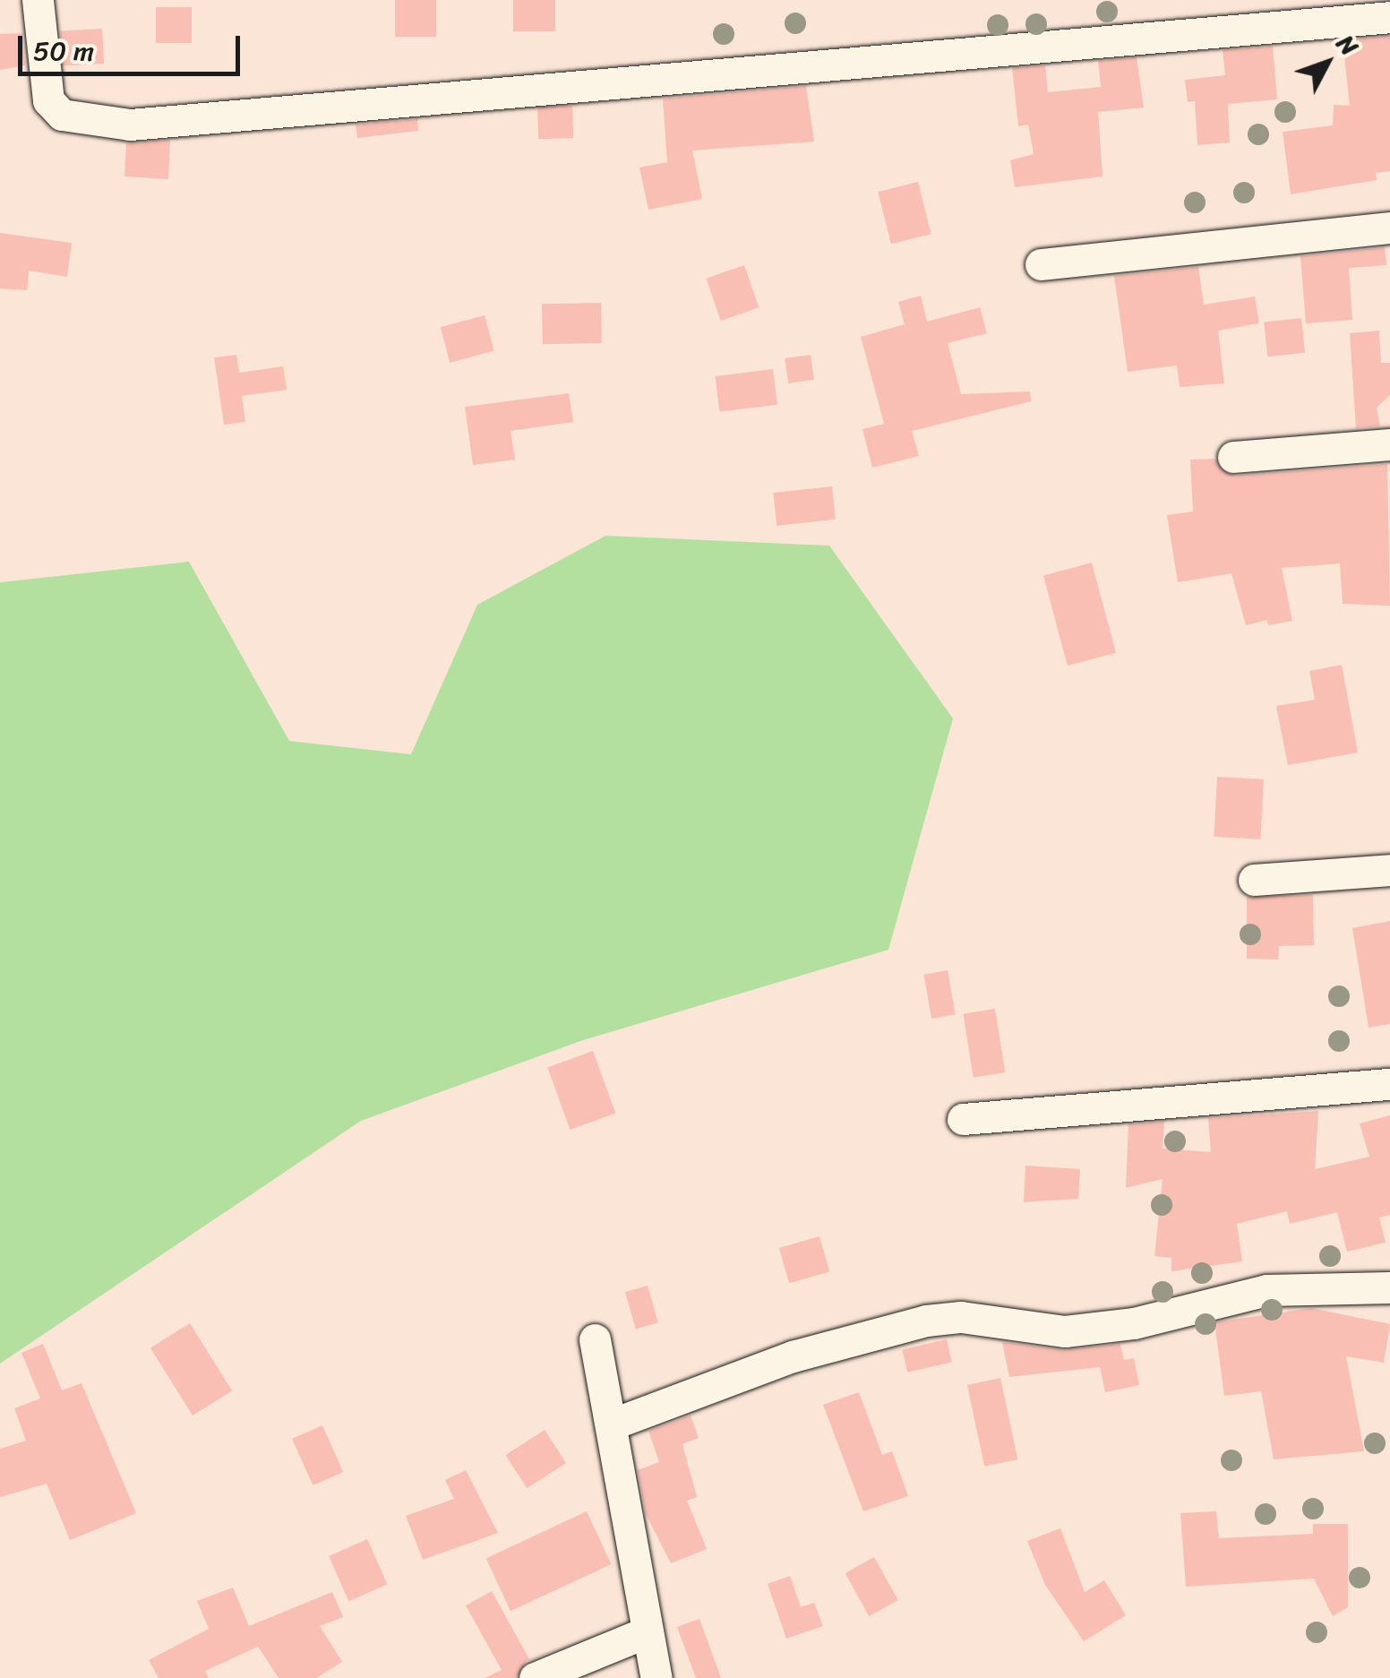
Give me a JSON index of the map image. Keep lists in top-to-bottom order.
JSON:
{
  "scale_bar": "50 m",
  "north": "top right"
}
